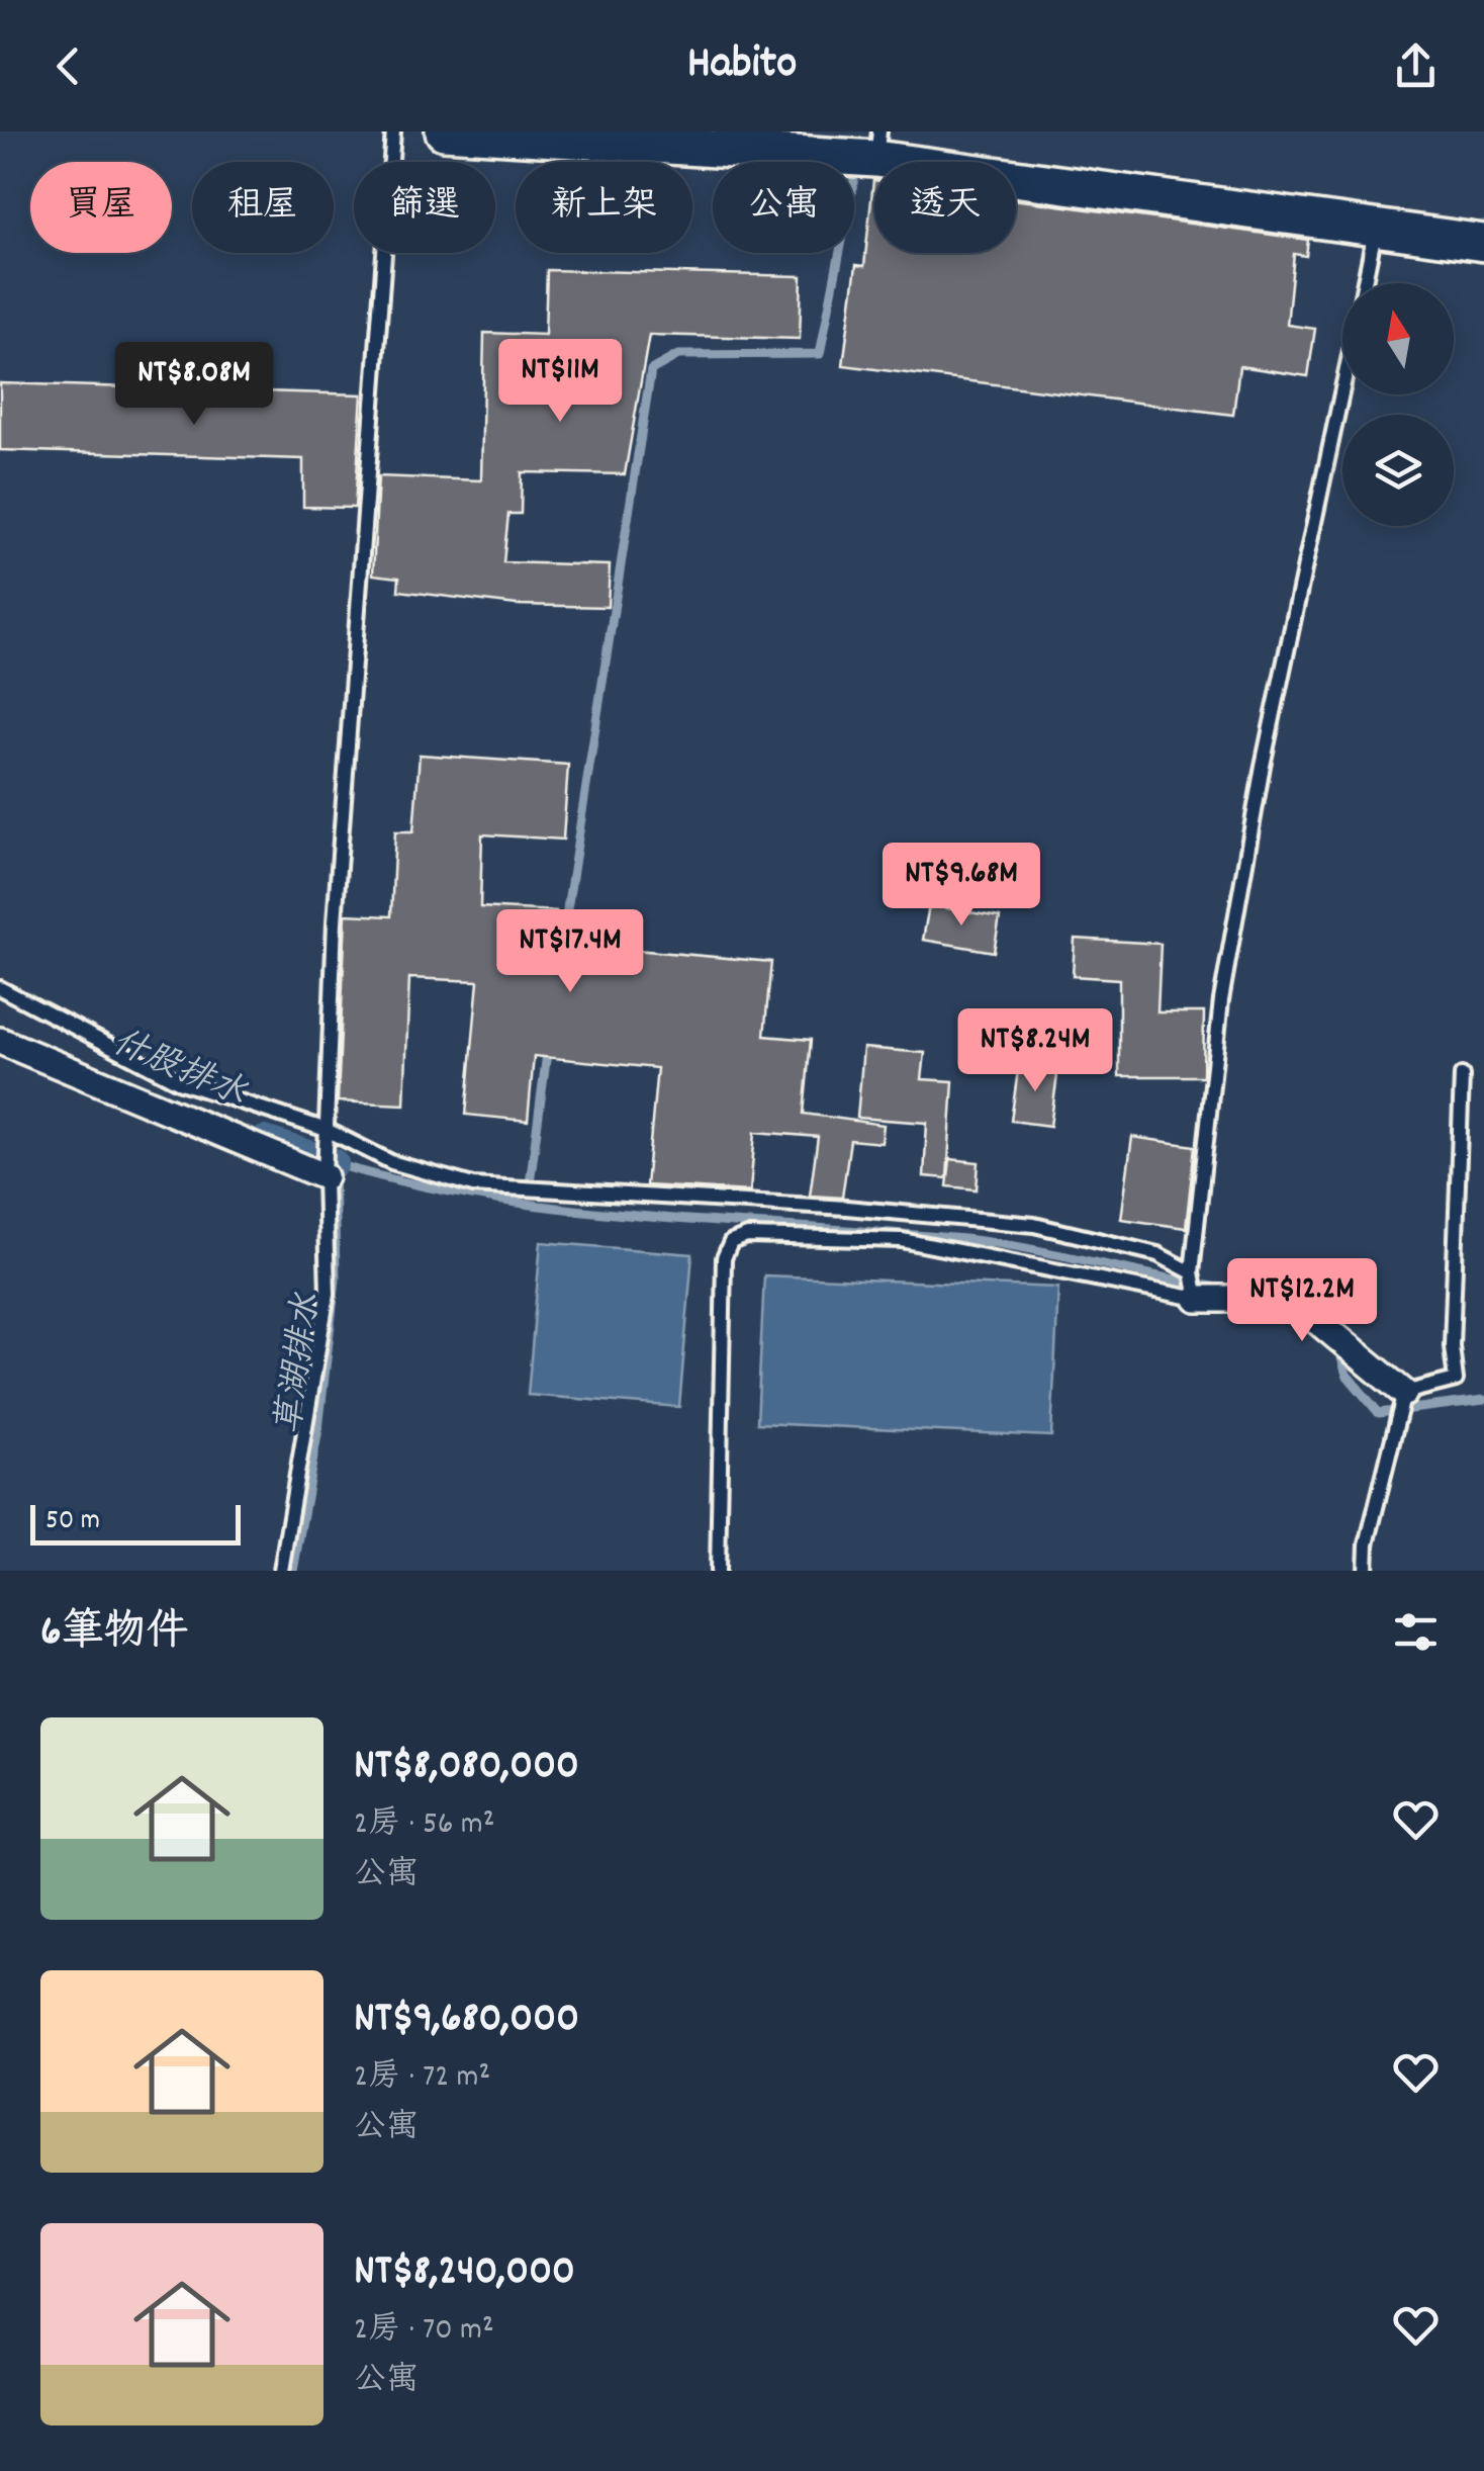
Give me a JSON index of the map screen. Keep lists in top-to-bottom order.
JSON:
{
  "water": ["什股排水", "草湖排水"],
  "scale_bar": "50 m",
  "north": "top",
  "page": {
    "header": "Habito",
    "chip": [
      "買屋",
      "租屋",
      "篩選",
      "新上架",
      "公寓",
      "透天"
    ],
    "price": [
      "NT$11M",
      "NT$8.08M",
      "NT$9.68M",
      "NT$17.4M",
      "NT$8.24M",
      "NT$12.2M"
    ],
    "scale": "50 m",
    "heading": "6筆物件",
    "list": [
      {
        "name": "NT$8,080,000",
        "note": "2房 · 56 m² · 公寓"
      },
      {
        "name": "NT$9,680,000",
        "note": "2房 · 72 m² · 公寓"
      },
      {
        "name": "NT$8,240,000",
        "note": "2房 · 70 m² · 公寓"
      }
    ]
  }
}
